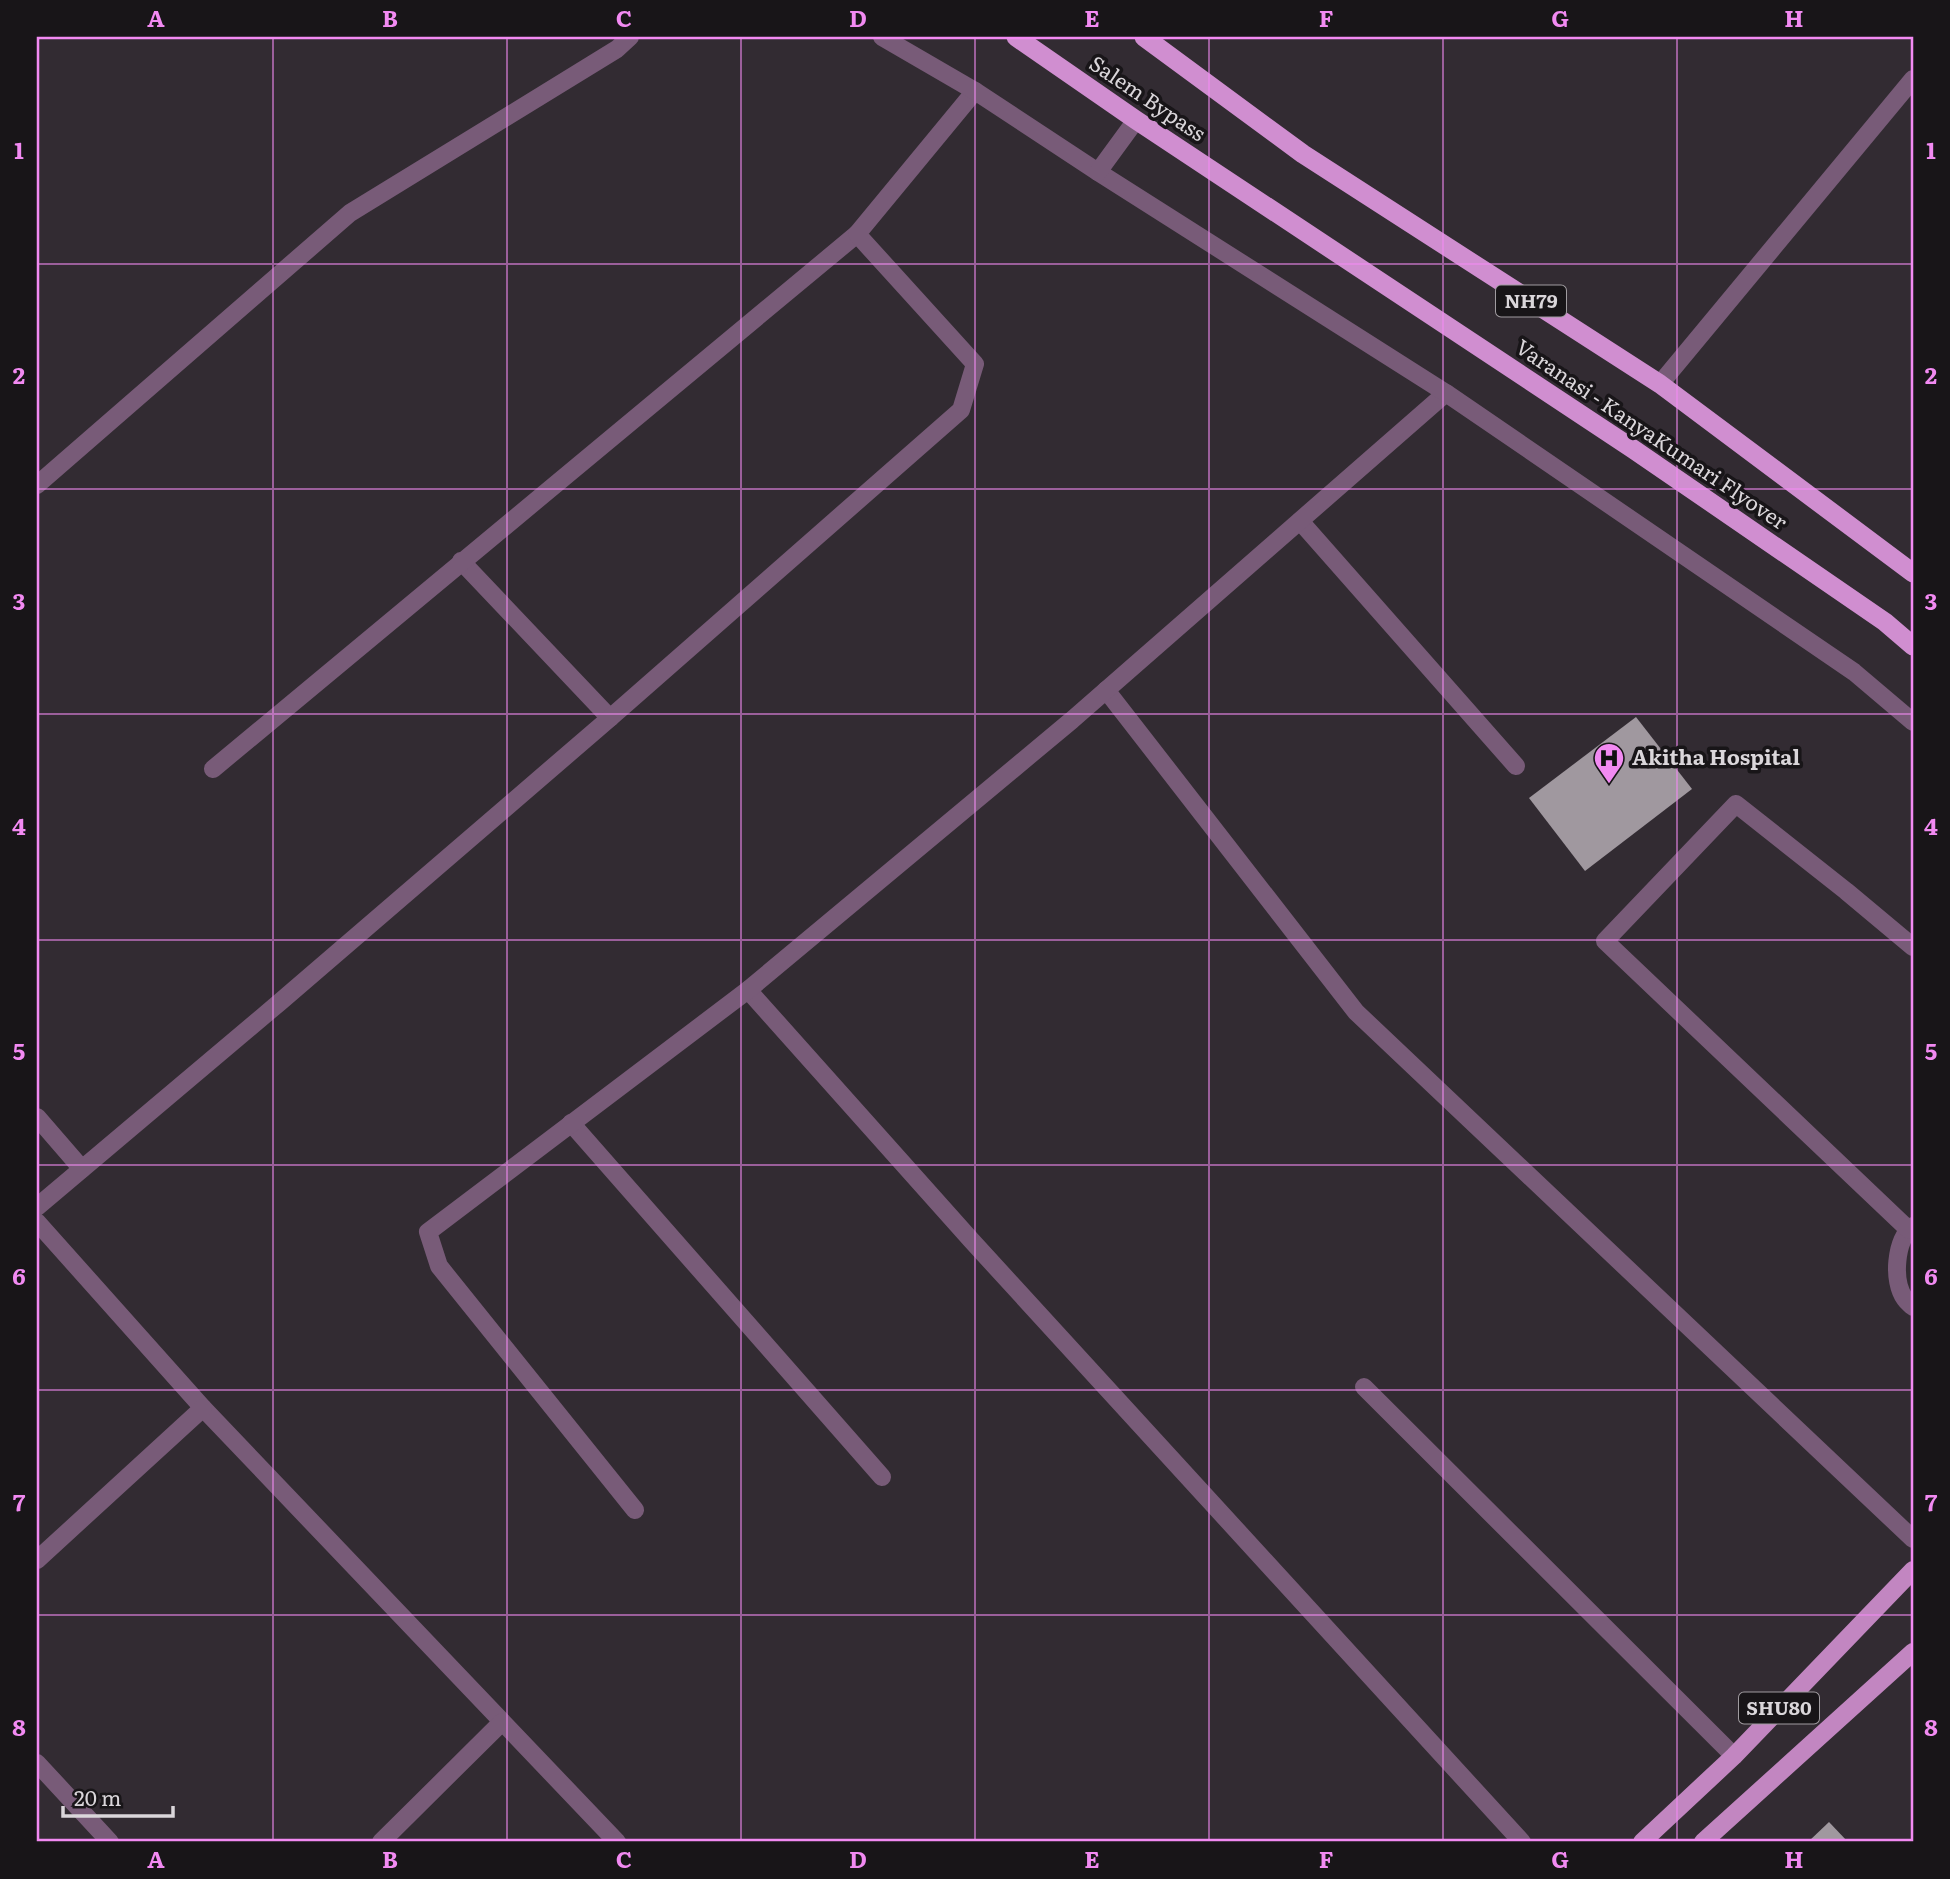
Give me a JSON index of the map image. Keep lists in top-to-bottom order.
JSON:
{
  "streets": {
    "highway": ["Salem Bypass", "NH79", "Varanasi - KanyaKumari Flyover"],
    "main road": ["SHU80"]
  },
  "crossings": [
    ["Salem Bypass", "Varanasi - KanyaKumari Flyover"]
  ],
  "places": {
    "hospital": ["Akitha Hospital"]
  },
  "scale_bar": "20 m",
  "grid": {
    "columns": [
      "A",
      "B",
      "C",
      "D",
      "E",
      "F",
      "G",
      "H"
    ],
    "rows": [
      "1",
      "2",
      "3",
      "4",
      "5",
      "6",
      "7",
      "8"
    ]
  }
}
